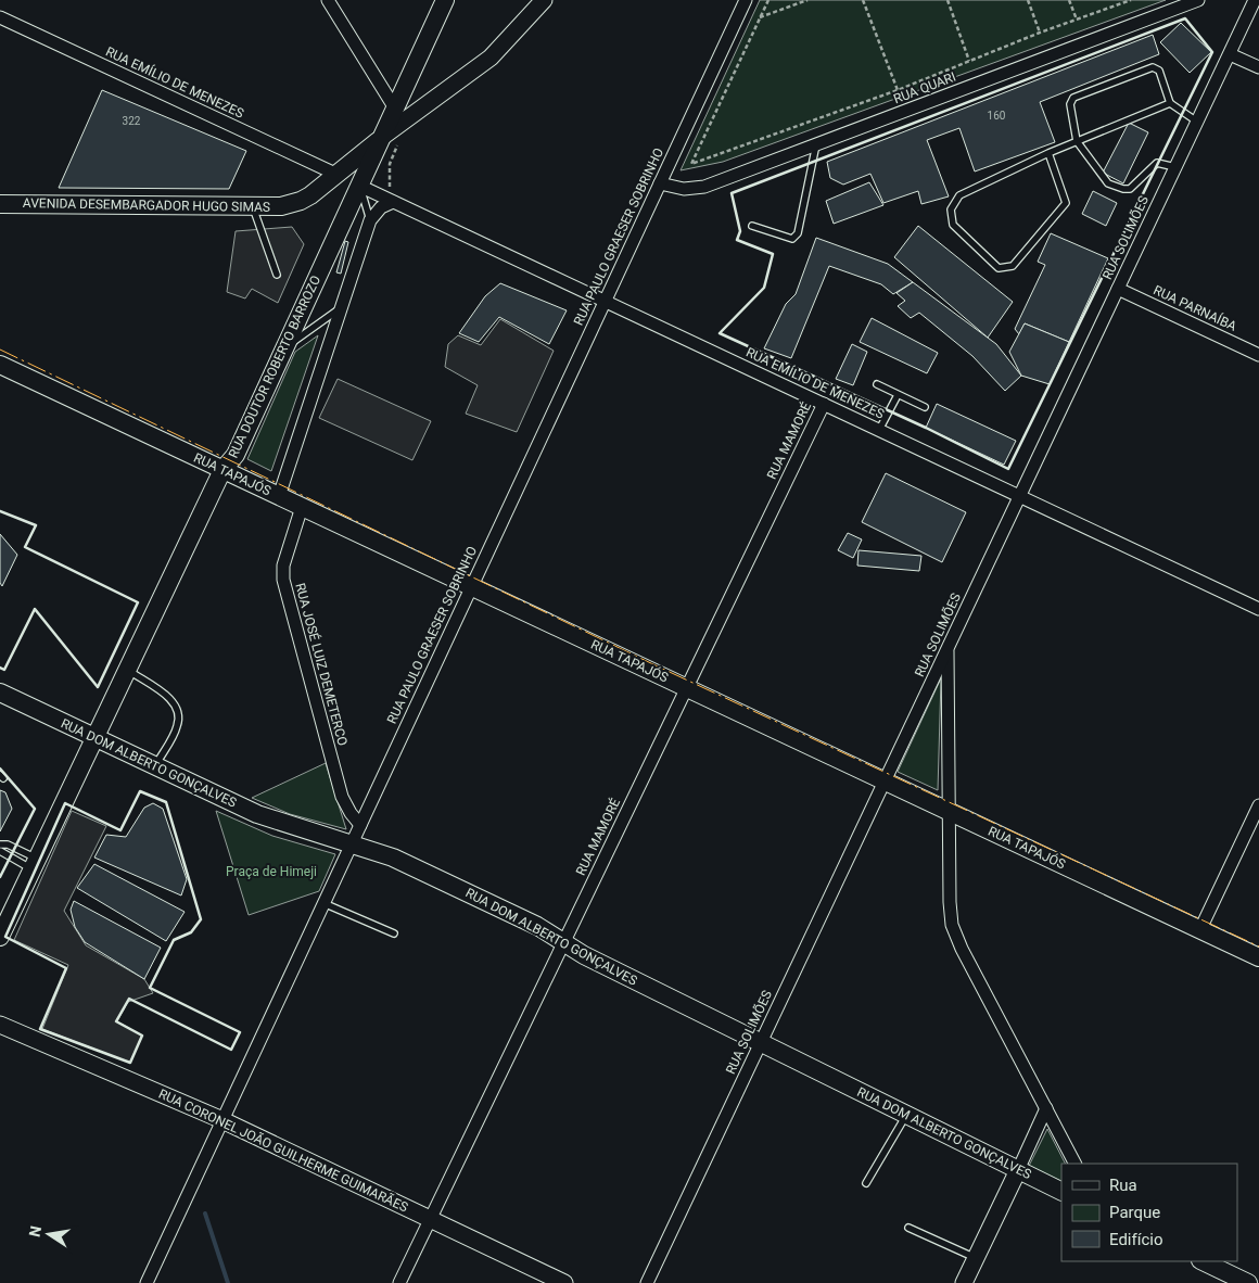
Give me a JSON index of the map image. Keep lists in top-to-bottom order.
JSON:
{
  "streets": {
    "main road": [
      "AVENIDA DESEMBARGADOR HUGO SIMAS",
      "RUA DOUTOR ROBERTO BARROZO",
      "RUA TAPAJÓS",
      "RUA DOM ALBERTO GONÇALVES"
    ],
    "street": [
      "RUA EMÍLIO DE MENEZES",
      "RUA QUARI",
      "RUA PAULO GRAESER SOBRINHO",
      "RUA SOLIMÕES",
      "RUA PARNAÍBA",
      "RUA MAMORÉ",
      "RUA JOSÉ LUIZ DEMETERCO",
      "RUA CORONEL JOÃO GUILHERME GUIMARÃES"
    ]
  },
  "crossings": [
    ["RUA EMÍLIO DE MENEZES", "AVENIDA DESEMBARGADOR HUGO SIMAS"],
    ["RUA EMÍLIO DE MENEZES", "RUA PAULO GRAESER SOBRINHO"],
    ["RUA EMÍLIO DE MENEZES", "RUA SOLIMÕES"],
    ["RUA EMÍLIO DE MENEZES", "RUA DOUTOR ROBERTO BARROZO"],
    ["RUA EMÍLIO DE MENEZES", "RUA MAMORÉ"],
    ["RUA QUARI", "RUA PAULO GRAESER SOBRINHO"],
    ["AVENIDA DESEMBARGADOR HUGO SIMAS", "RUA DOUTOR ROBERTO BARROZO"],
    ["RUA PAULO GRAESER SOBRINHO", "RUA TAPAJÓS"],
    ["RUA PAULO GRAESER SOBRINHO", "RUA JOSÉ LUIZ DEMETERCO"],
    ["RUA PAULO GRAESER SOBRINHO", "RUA DOM ALBERTO GONÇALVES"],
    ["RUA PAULO GRAESER SOBRINHO", "RUA CORONEL JOÃO GUILHERME GUIMARÃES"],
    ["RUA SOLIMÕES", "RUA PARNAÍBA"],
    ["RUA SOLIMÕES", "RUA TAPAJÓS"],
    ["RUA SOLIMÕES", "RUA DOM ALBERTO GONÇALVES"],
    ["RUA DOUTOR ROBERTO BARROZO", "RUA TAPAJÓS"],
    ["RUA DOUTOR ROBERTO BARROZO", "RUA DOM ALBERTO GONÇALVES"],
    ["RUA MAMORÉ", "RUA TAPAJÓS"],
    ["RUA MAMORÉ", "RUA DOM ALBERTO GONÇALVES"],
    ["RUA MAMORÉ", "RUA CORONEL JOÃO GUILHERME GUIMARÃES"],
    ["RUA TAPAJÓS", "RUA JOSÉ LUIZ DEMETERCO"]
  ],
  "parks": ["Praça de Himeji"],
  "house_numbers": ["160", "322"],
  "legend": ["Rua", "Parque", "Edifício"],
  "north": "left"
}
